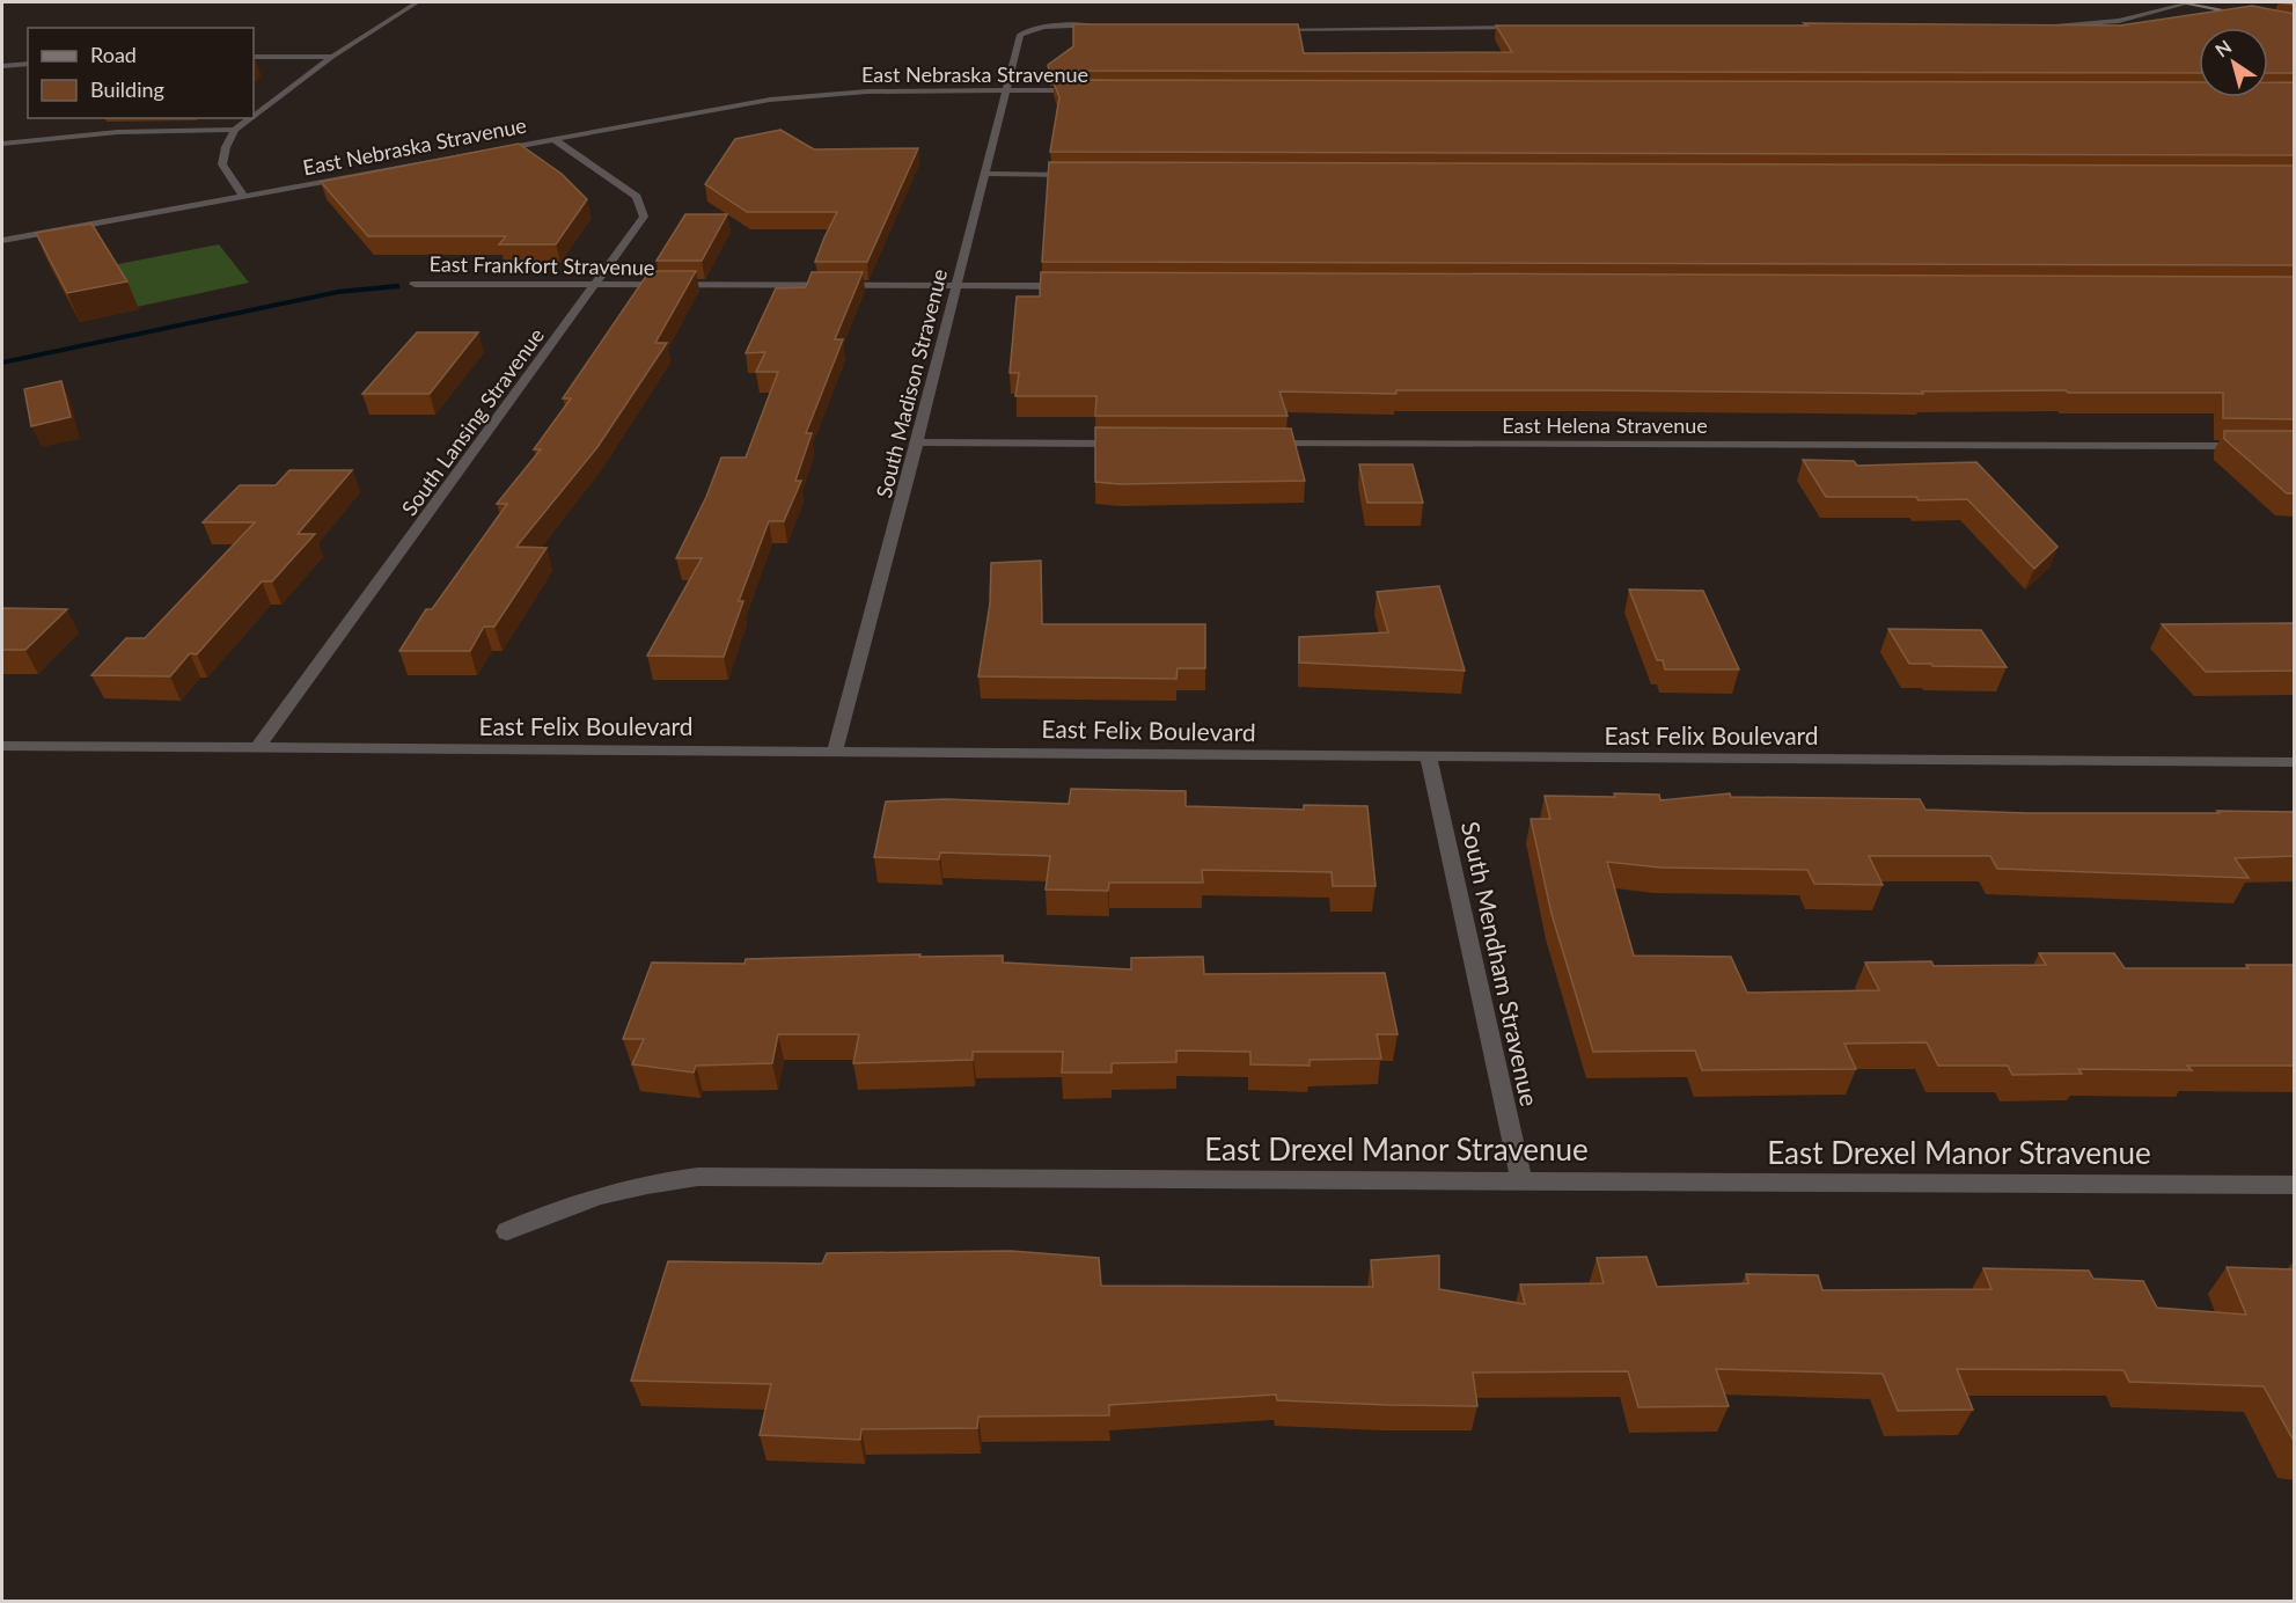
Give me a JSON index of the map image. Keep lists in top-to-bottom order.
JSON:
{
  "streets": {
    "street": [
      "East Nebraska Stravenue",
      "East Frankfort Stravenue",
      "South Madison Stravenue",
      "South Lansing Stravenue",
      "East Helena Stravenue",
      "East Felix Boulevard",
      "South Mendham Stravenue",
      "East Drexel Manor Stravenue"
    ]
  },
  "crossings": [
    ["East Nebraska Stravenue", "South Madison Stravenue"],
    ["East Nebraska Stravenue", "South Lansing Stravenue"],
    ["East Frankfort Stravenue", "South Madison Stravenue"],
    ["East Frankfort Stravenue", "South Lansing Stravenue"],
    ["South Madison Stravenue", "East Felix Boulevard"],
    ["South Lansing Stravenue", "East Felix Boulevard"],
    ["East Felix Boulevard", "South Mendham Stravenue"],
    ["South Mendham Stravenue", "East Drexel Manor Stravenue"]
  ],
  "legend": ["Road", "Building"],
  "north": "top left"
}
